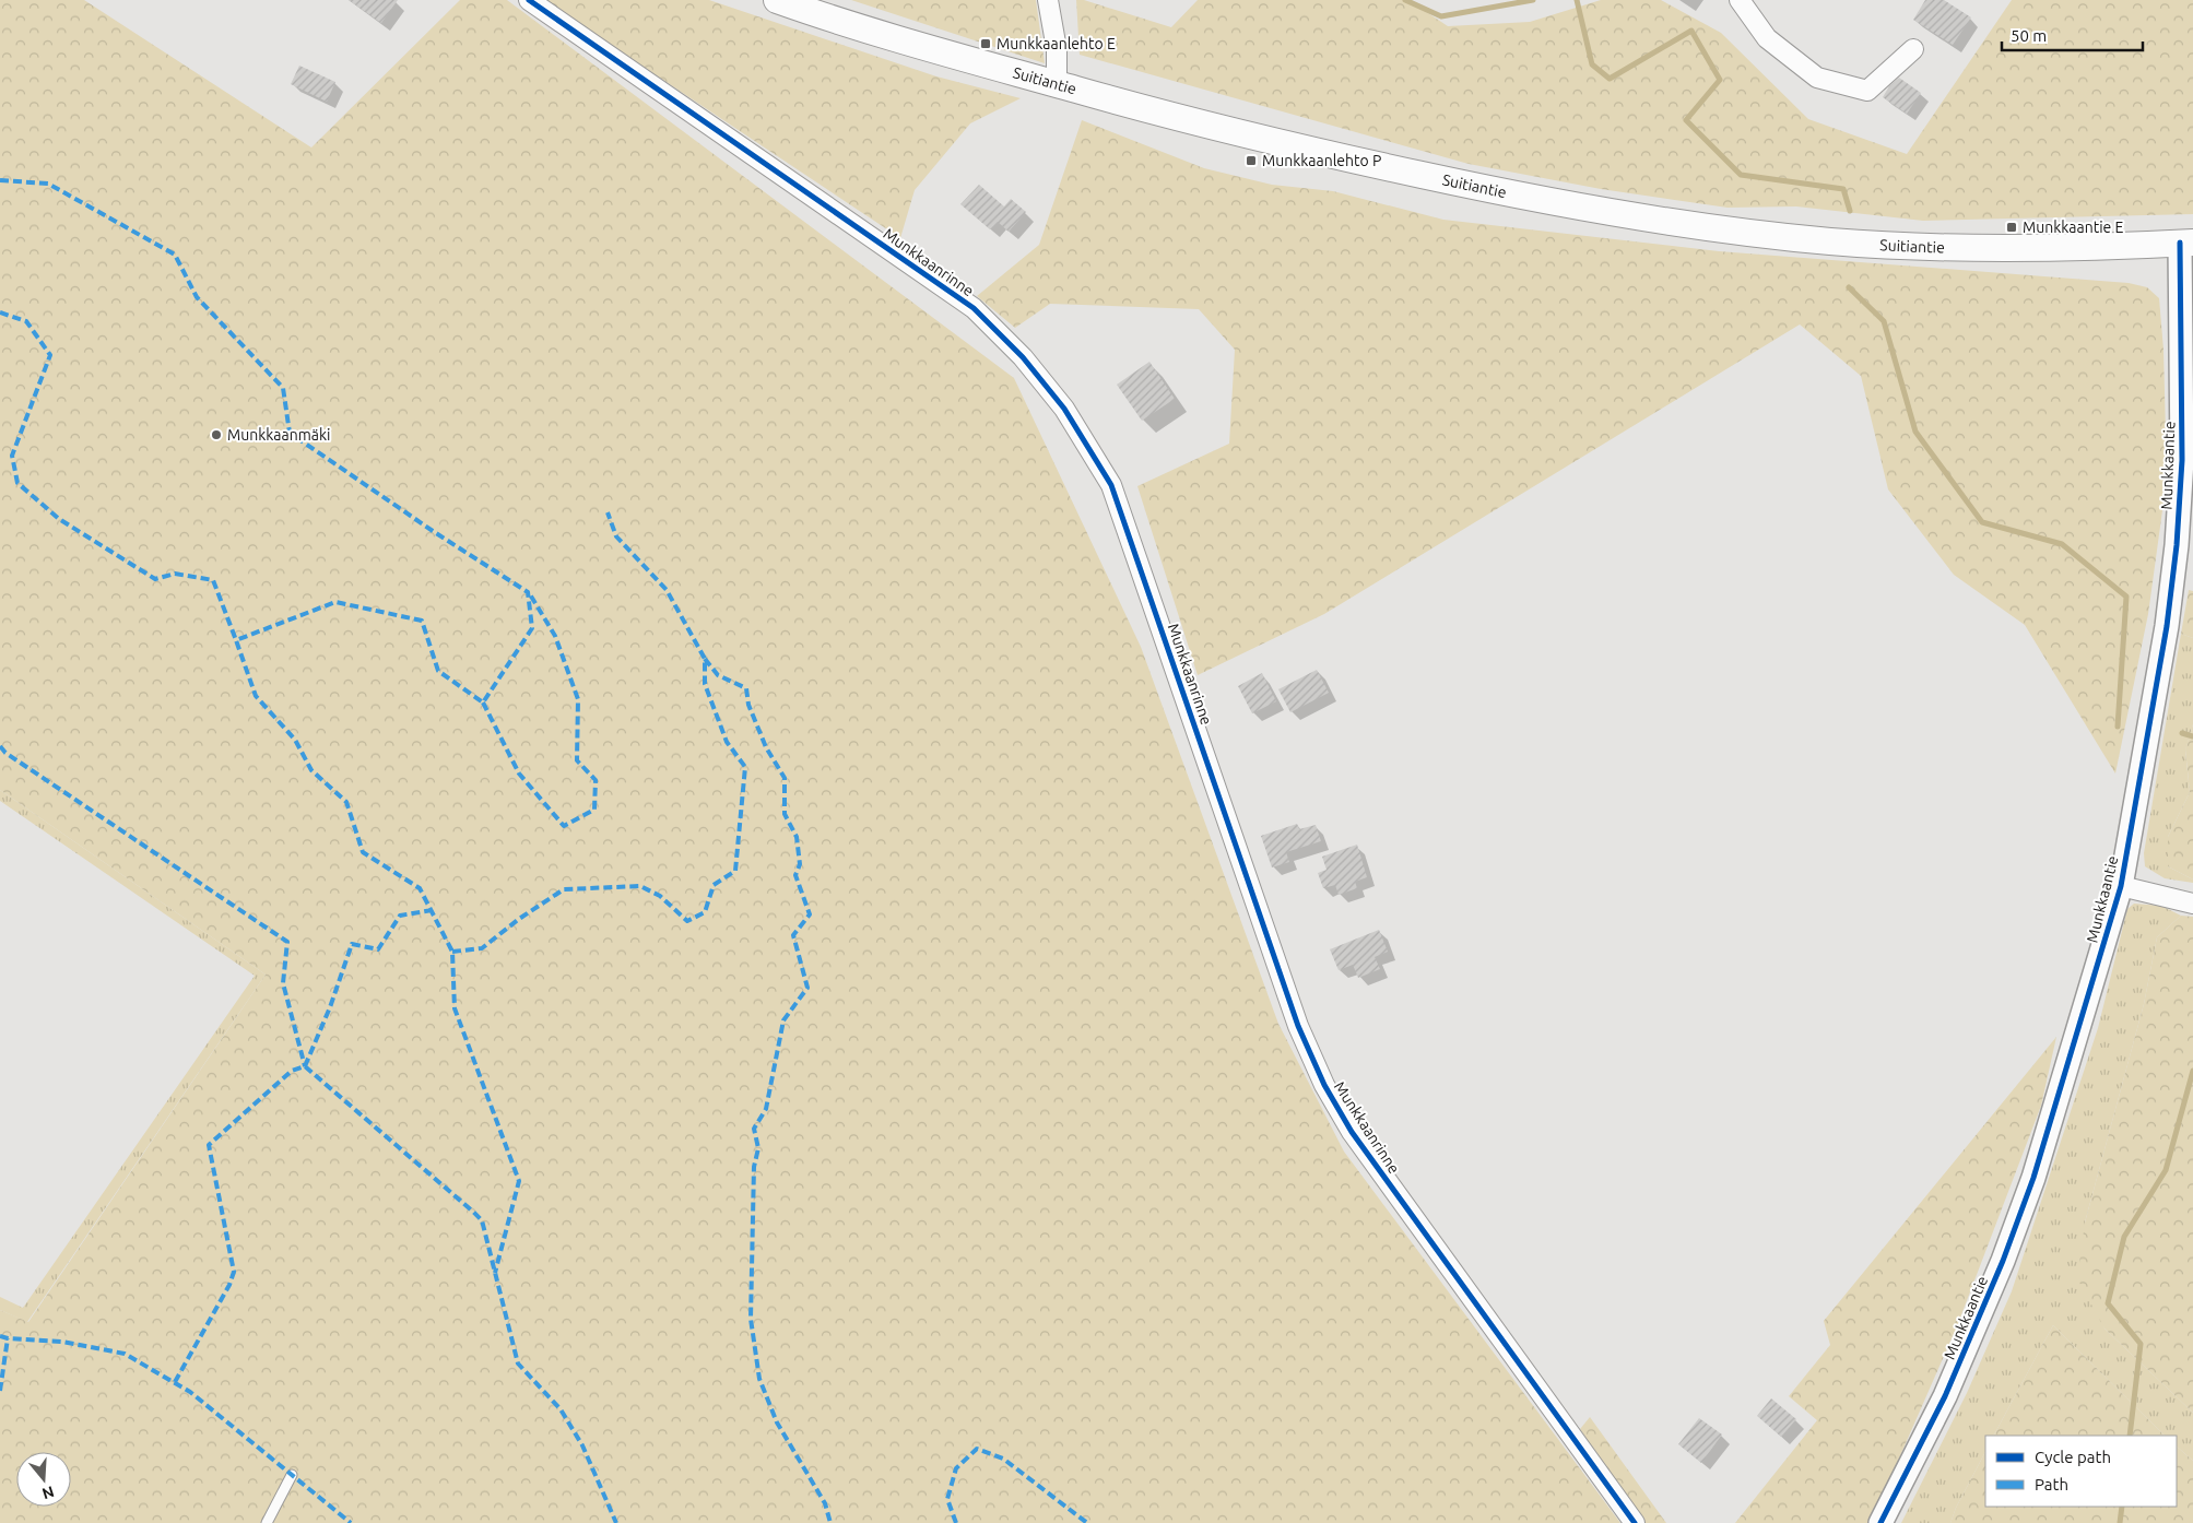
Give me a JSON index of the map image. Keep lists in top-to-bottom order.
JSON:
{
  "streets": {
    "main road": ["Suitiantie"],
    "street": ["Munkkaanrinne", "Munkkaantie"]
  },
  "crossings": [
    ["Suitiantie", "Munkkaantie"]
  ],
  "places": {
    "transit": ["Munkkaanlehto E", "Munkkaanlehto P", "Munkkaantie E"],
    "other": ["Munkkaanmäki"]
  },
  "legend": ["Cycle path", "Path"],
  "scale_bar": "50 m",
  "north": "bottom"
}
